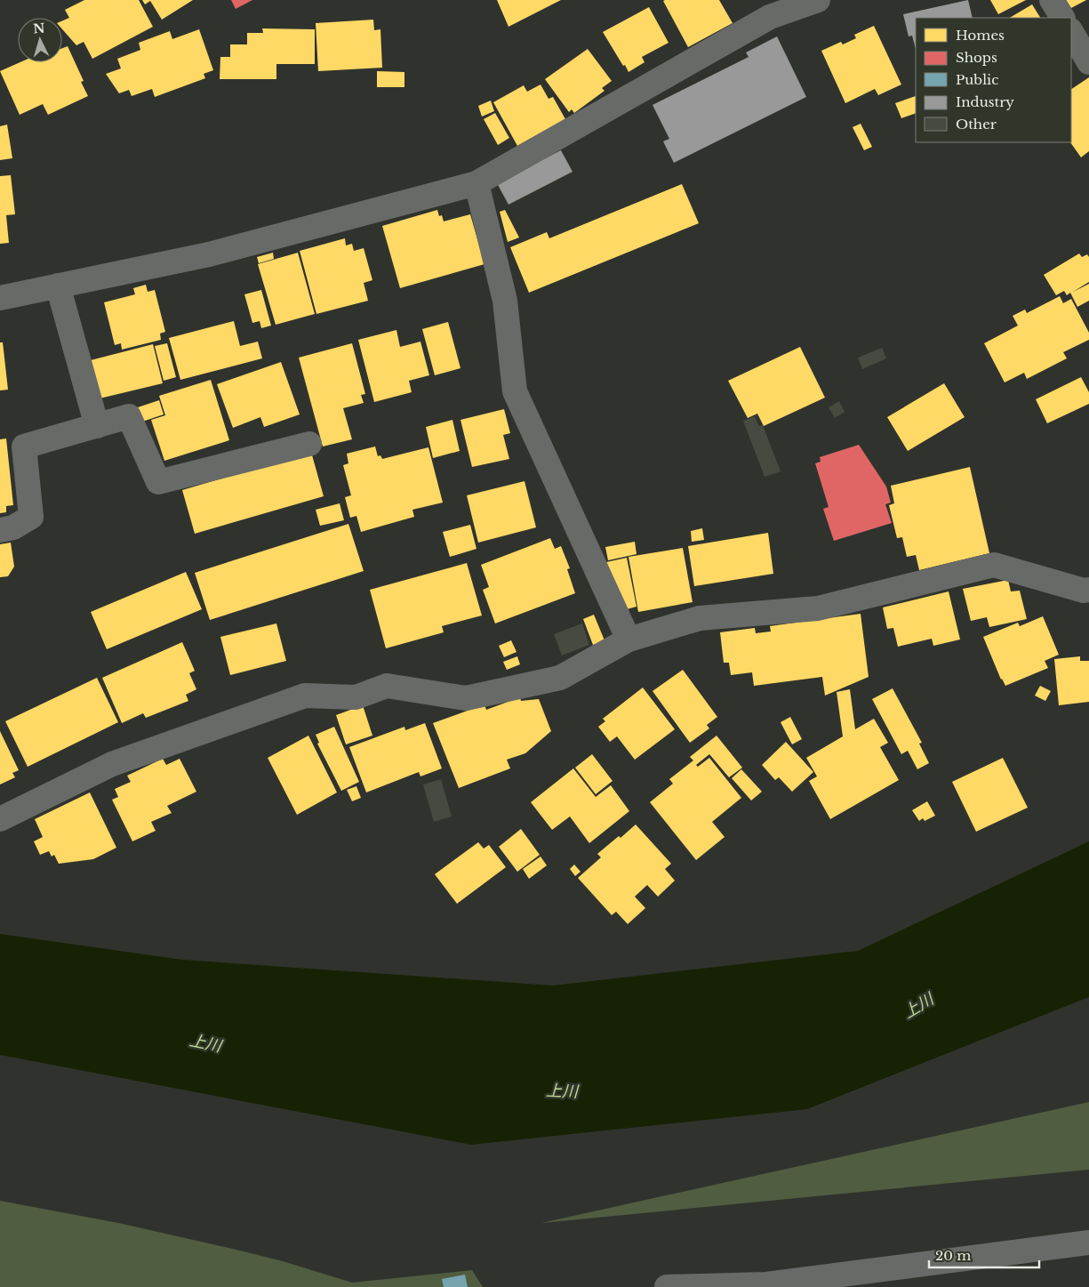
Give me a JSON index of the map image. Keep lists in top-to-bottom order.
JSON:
{
  "water": ["上川"],
  "legend": [
    "Homes",
    "Shops",
    "Public",
    "Industry",
    "Other"
  ],
  "scale_bar": "20 m",
  "north": "top"
}
